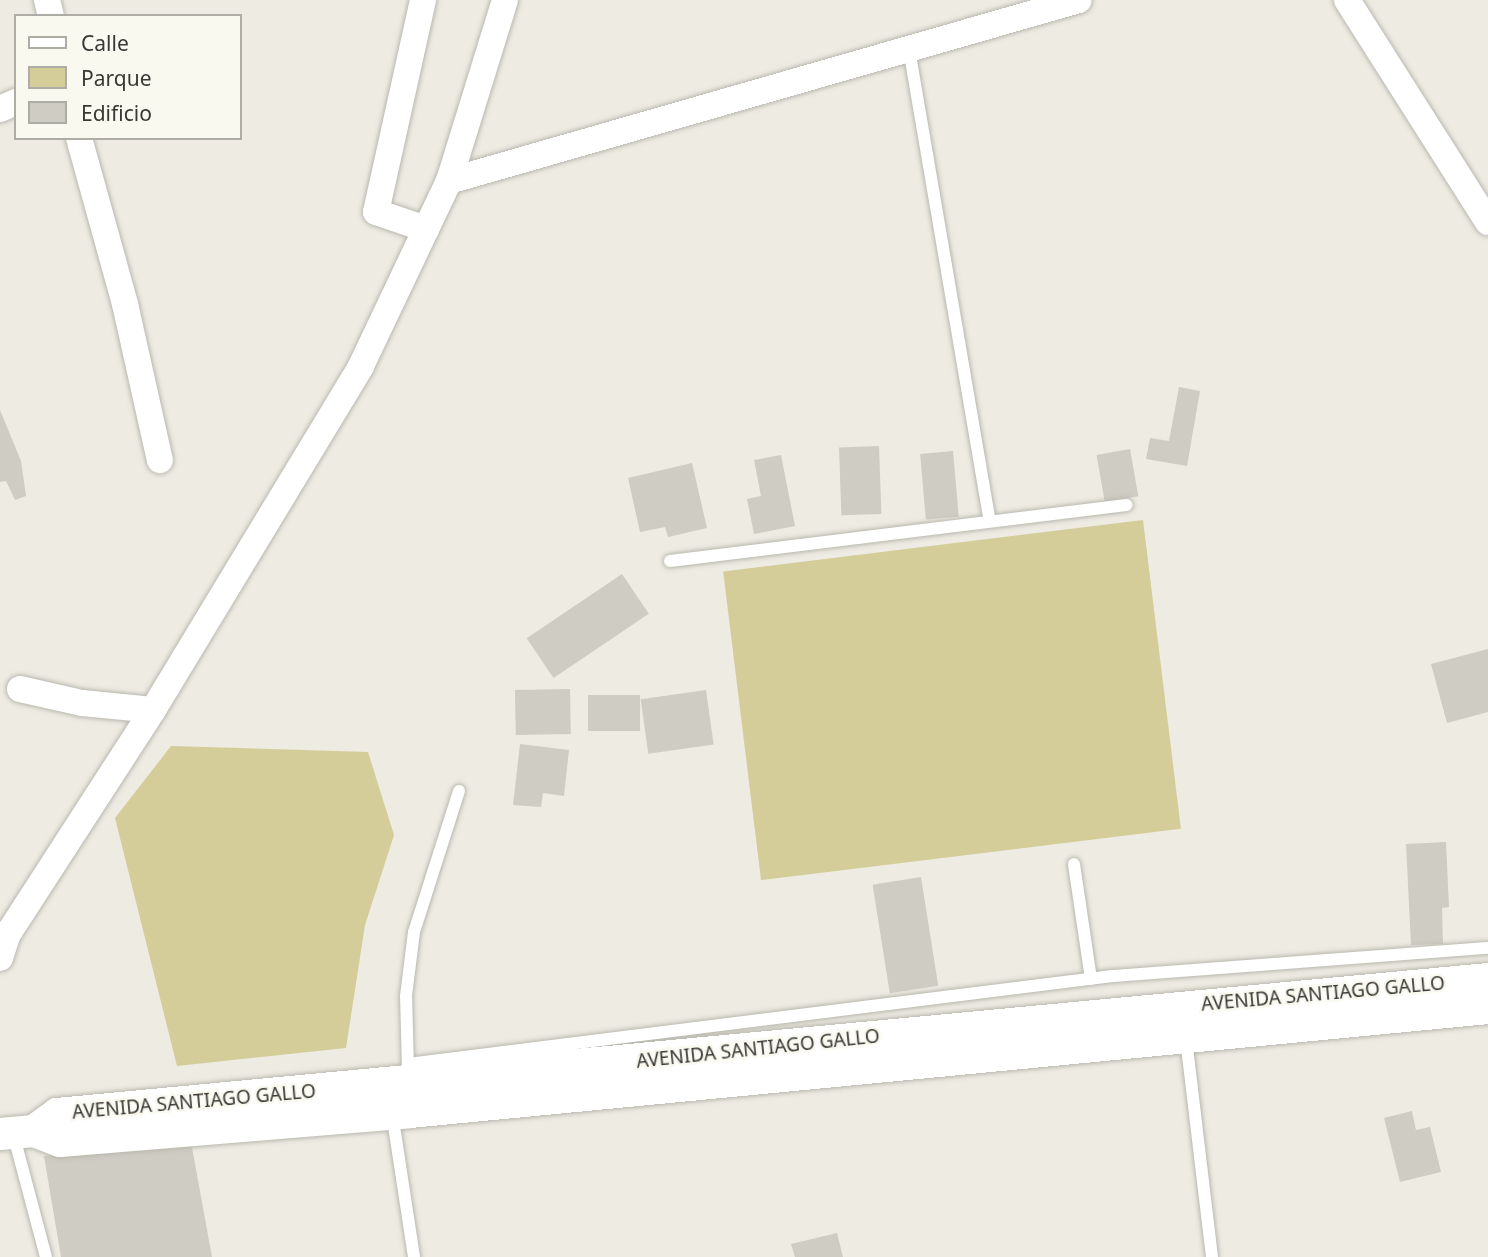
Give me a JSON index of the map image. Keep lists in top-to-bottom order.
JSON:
{
  "streets": {
    "street": ["AVENIDA SANTIAGO GALLO"]
  },
  "legend": ["Calle", "Parque", "Edificio"]
}
